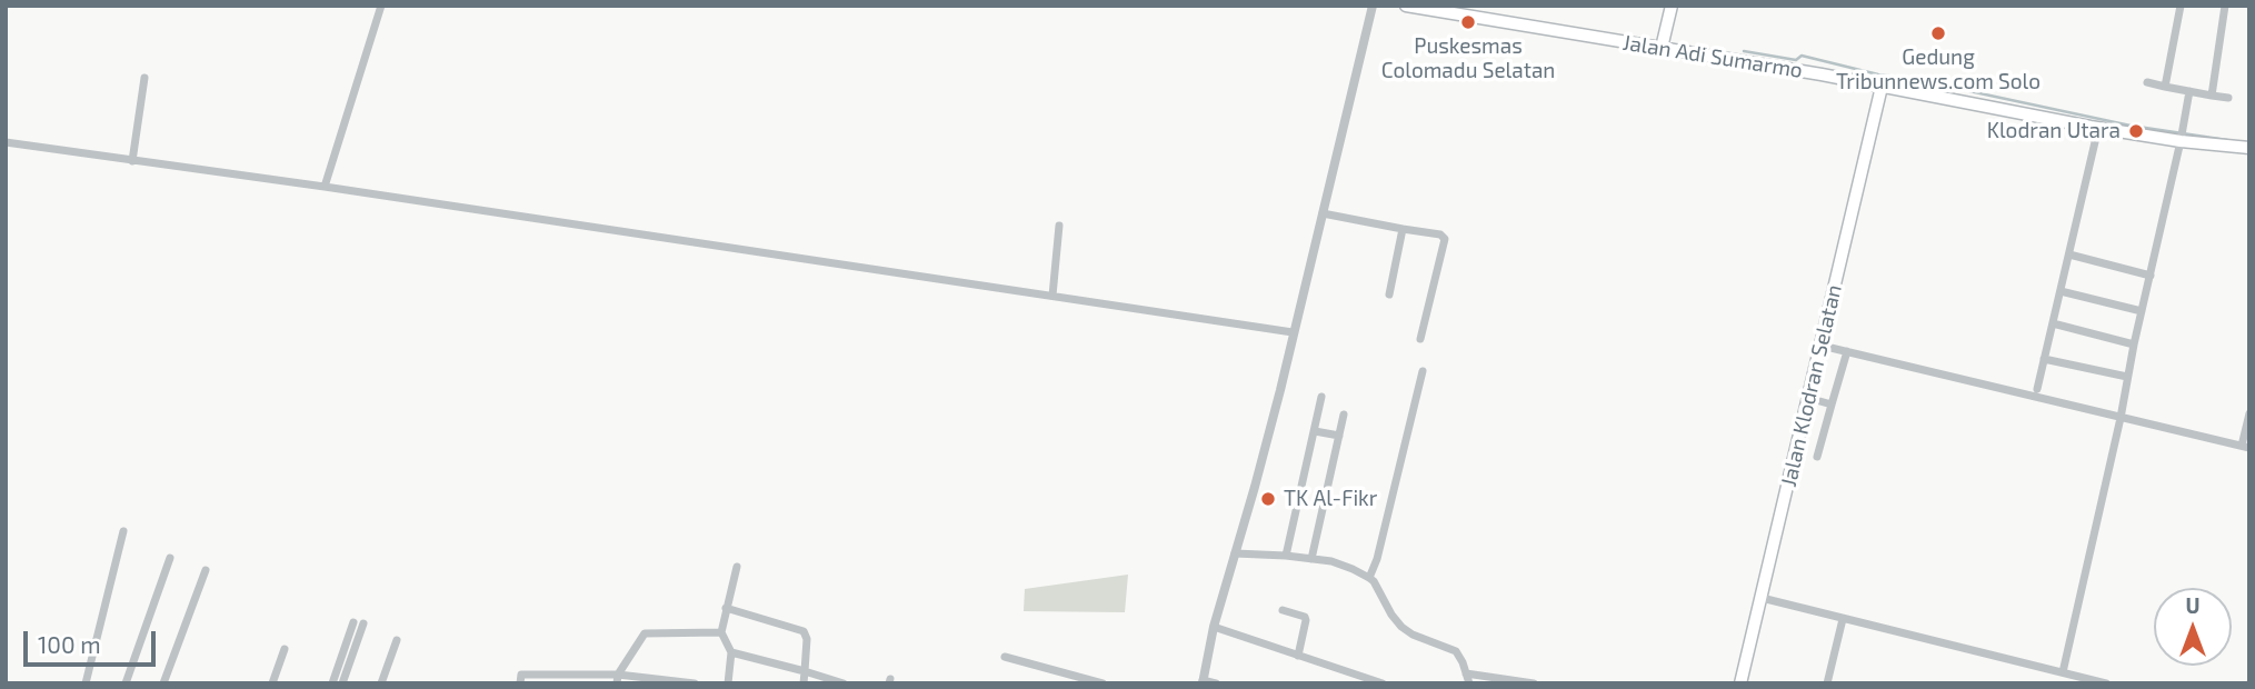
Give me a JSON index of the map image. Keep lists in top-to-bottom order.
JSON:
{
  "streets": {
    "main road": ["Jalan Adi Sumarmo", "Jalan Klodran Selatan"]
  },
  "crossings": [
    ["Jalan Adi Sumarmo", "Jalan Klodran Selatan"]
  ],
  "places": [
    "Puskesmas Colomadu Selatan",
    "Gedung Tribunnews.com Solo",
    "Klodran Utara",
    "TK Al-Fikr"
  ],
  "scale_bar": "100 m",
  "north": "top"
}
